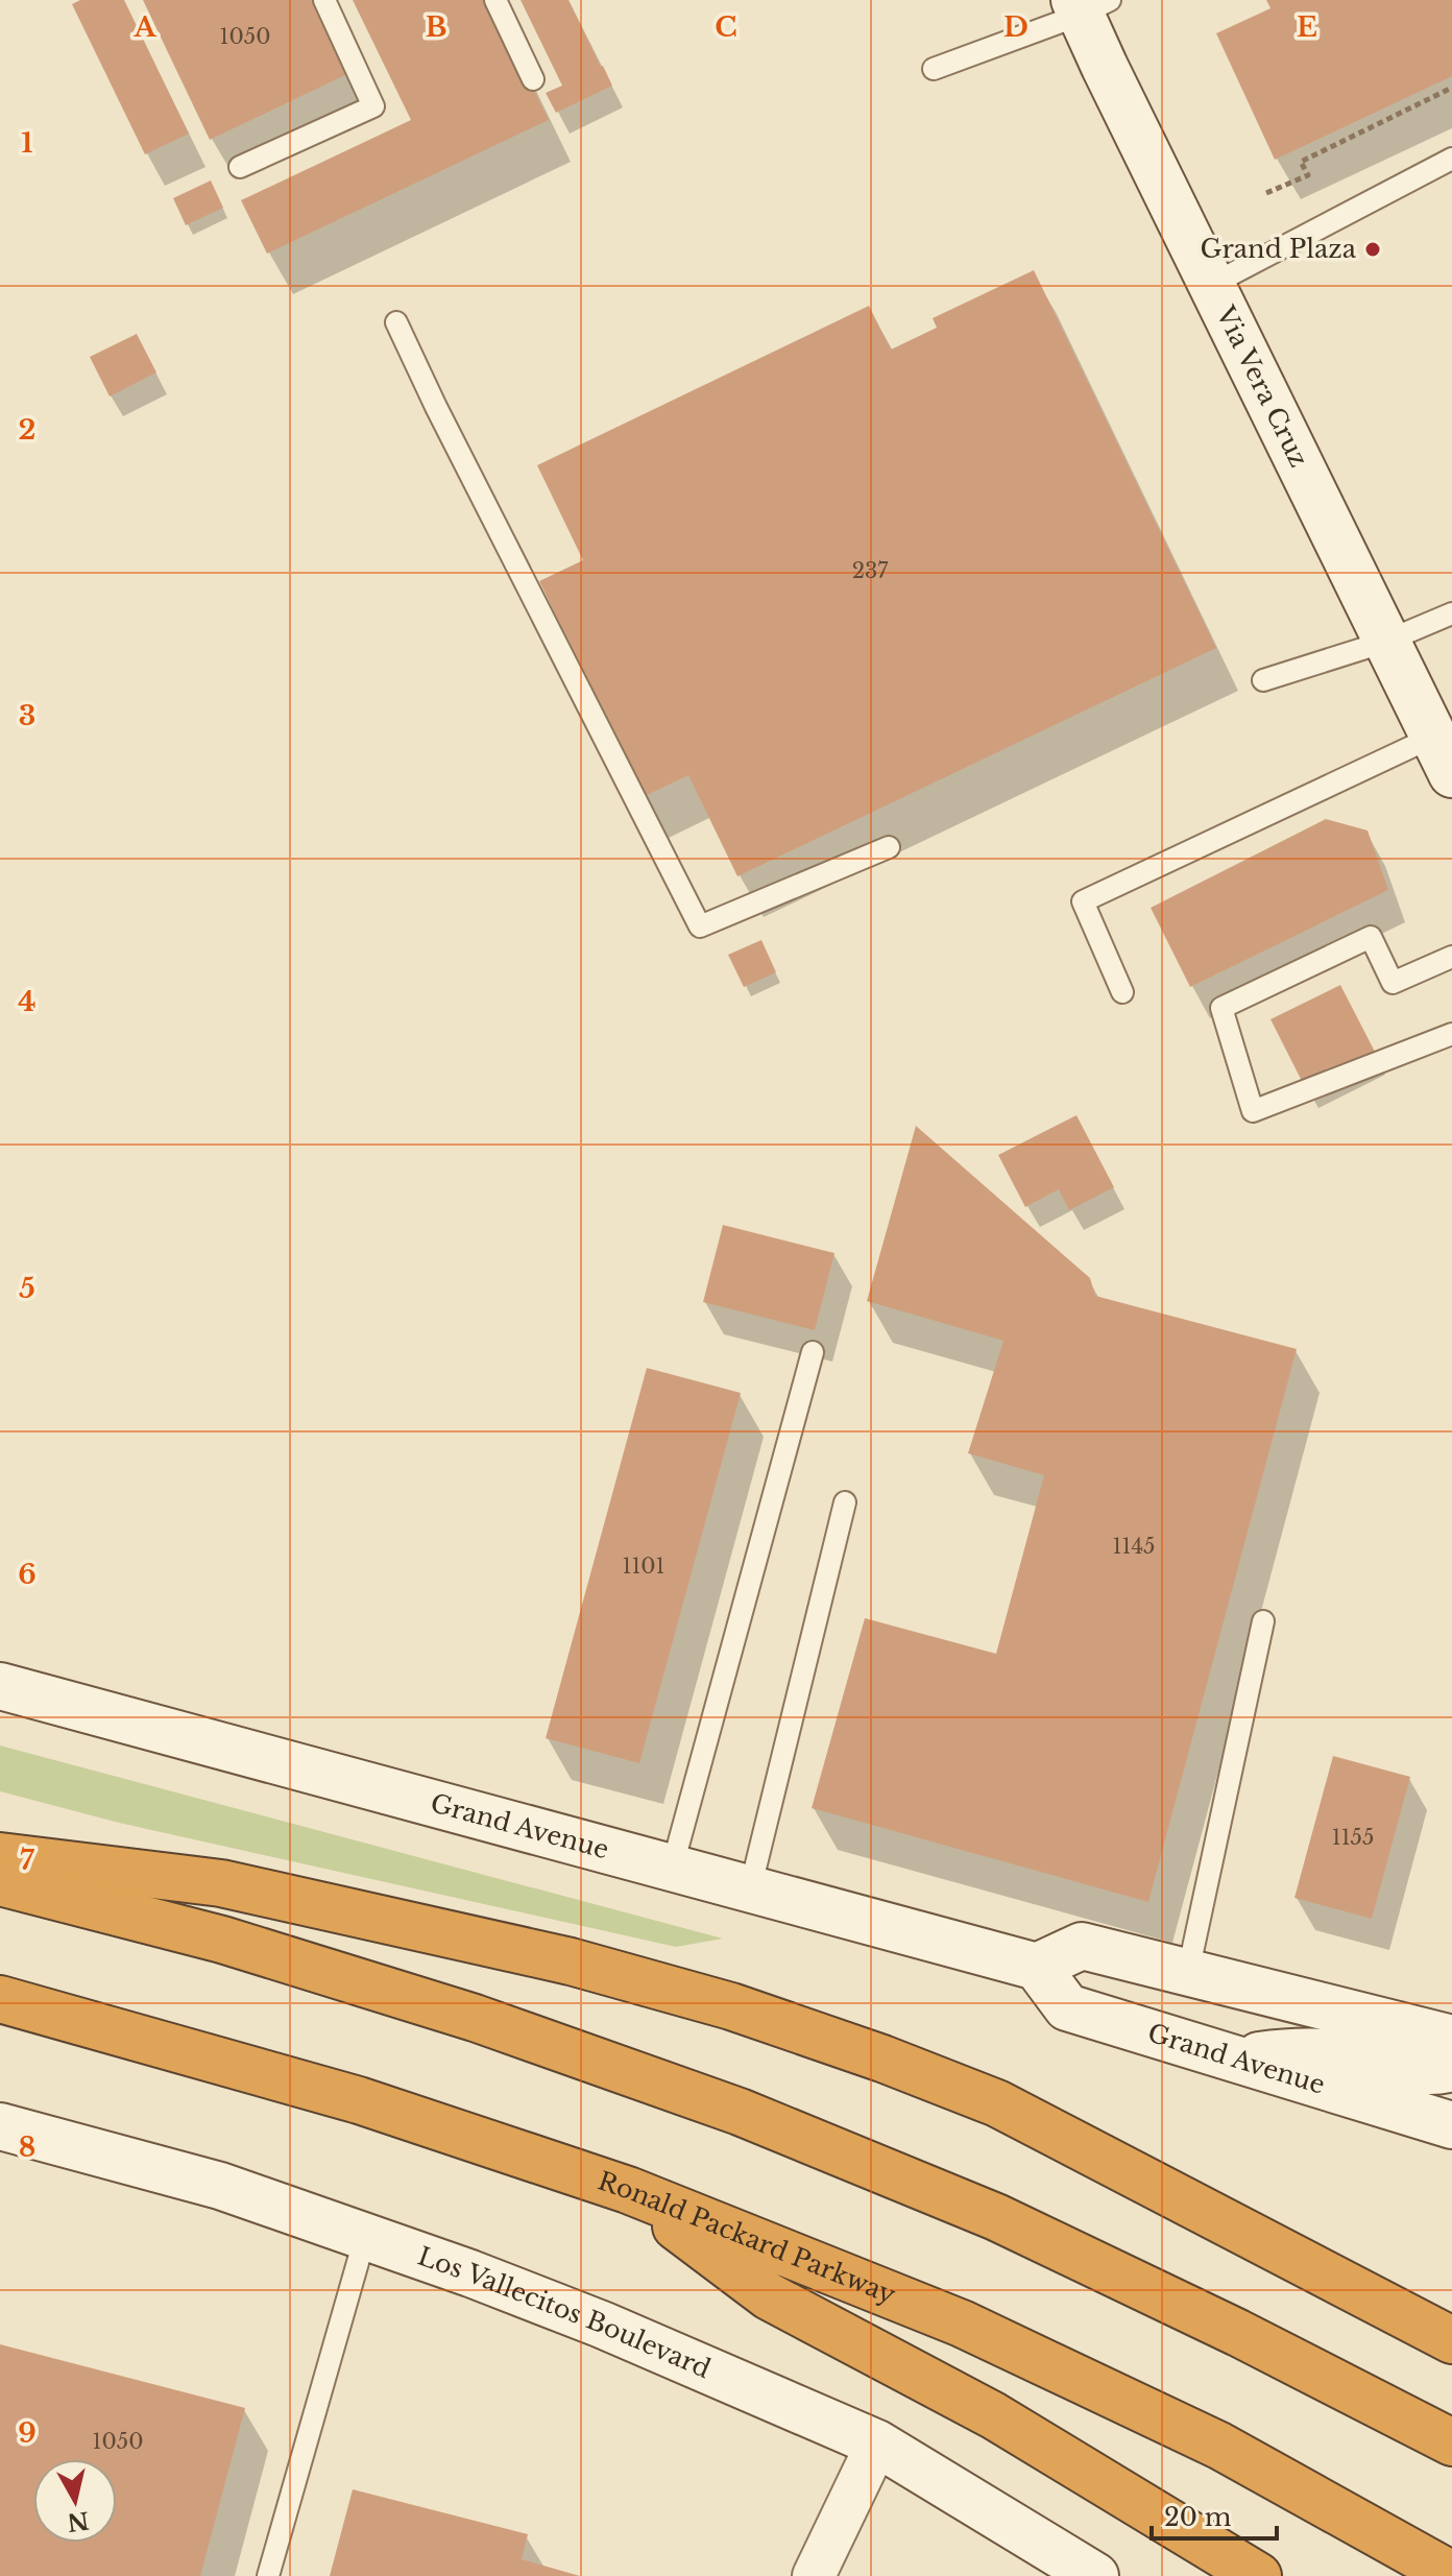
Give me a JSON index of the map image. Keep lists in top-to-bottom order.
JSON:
{
  "streets": {
    "highway": ["Ronald Packard Parkway"],
    "main road": ["Via Vera Cruz", "Grand Avenue", "Los Vallecitos Boulevard"]
  },
  "places": ["Grand Plaza"],
  "house_numbers": [
    "1050",
    "237",
    "1145",
    "1101",
    "1155",
    "1050"
  ],
  "scale_bar": "20 m",
  "north": "bottom",
  "grid": {
    "columns": [
      "A",
      "B",
      "C",
      "D",
      "E"
    ],
    "rows": [
      "1",
      "2",
      "3",
      "4",
      "5",
      "6",
      "7",
      "8",
      "9"
    ]
  }
}
